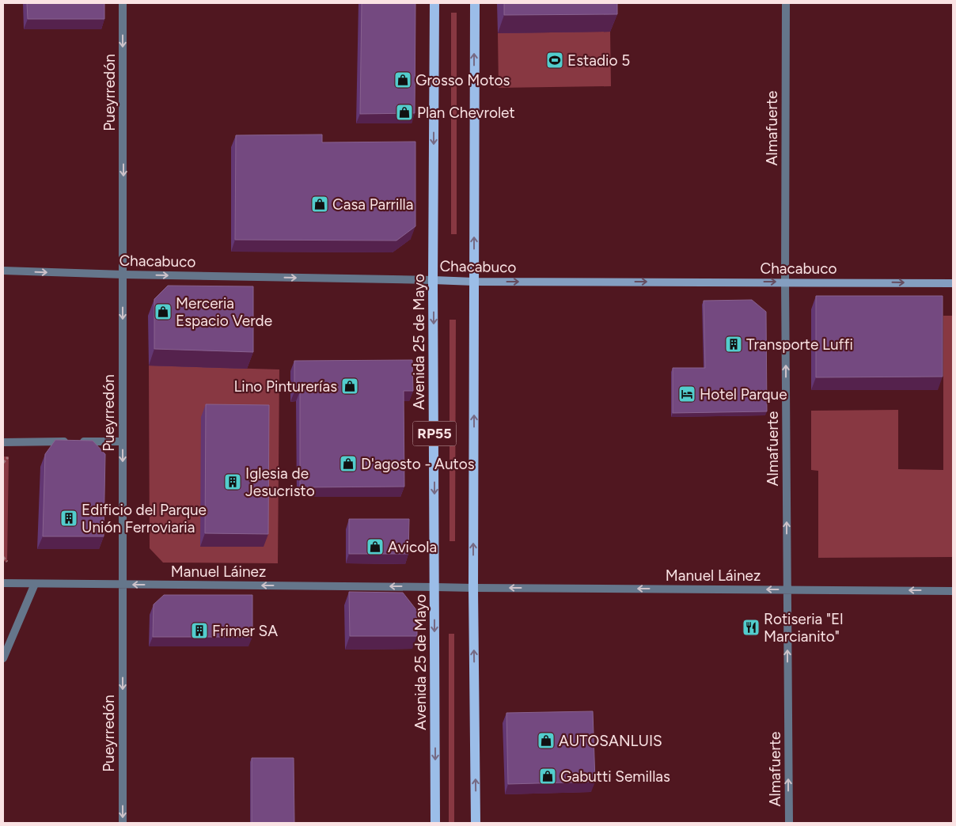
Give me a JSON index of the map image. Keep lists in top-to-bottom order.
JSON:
{
  "streets": {
    "main road": ["Chacabuco", "Avenida 25 de Mayo", "RP55"],
    "street": ["Pueyrredón", "Almafuerte", "Manuel Láinez"]
  },
  "crossings": [
    ["Pueyrredón", "Chacabuco"],
    ["Pueyrredón", "Manuel Láinez"],
    ["Almafuerte", "Chacabuco"],
    ["Almafuerte", "Manuel Láinez"],
    ["Chacabuco", "Avenida 25 de Mayo"],
    ["Chacabuco", "RP55"],
    ["Avenida 25 de Mayo", "Manuel Láinez"],
    ["RP55", "Manuel Láinez"]
  ],
  "one_way": [
    "Pueyrredón",
    "Almafuerte",
    "Chacabuco",
    "Manuel Láinez"
  ],
  "places": {
    "sports": ["Estadio 5"],
    "shop": [
      "Grosso Motos",
      "Plan Chevrolet",
      "Casa Parrilla",
      "Merceria Espacio Verde",
      "Lino Pinturerías",
      "D'agosto - Autos",
      "Avicola",
      "AUTOSANLUIS",
      "Gabutti Semillas"
    ],
    "building": [
      "Transporte Luffi",
      "Iglesia de Jesucristo",
      "Edificio del Parque Unión Ferroviaria",
      "Frimer SA"
    ],
    "hotel": ["Hotel Parque"],
    "restaurant": ["Rotiseria \"El Marcianito\""]
  }
}
